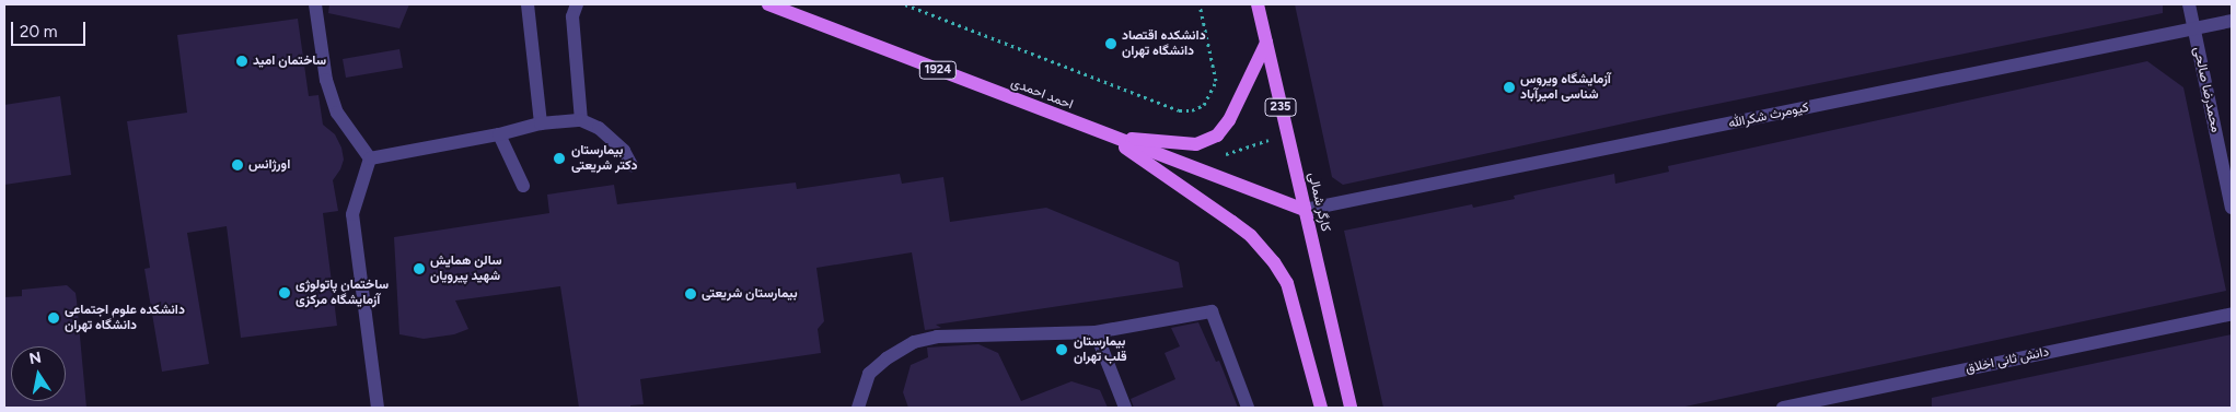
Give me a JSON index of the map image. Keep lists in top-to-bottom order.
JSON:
{
  "streets": {
    "main road": [
      "1924",
      "احمد احمدی",
      "235",
      "کارگر شمالی"
    ],
    "street": ["محمدرضا صالحی", "کیومرث شکرالله", "دانش ثانی اخلاق"]
  },
  "crossings": [
    ["محمدرضا صالحی", "کیومرث شکرالله"],
    ["احمد احمدی", "کیومرث شکرالله"],
    ["احمد احمدی", "کارگر شمالی"],
    ["کیومرث شکرالله", "کارگر شمالی"]
  ],
  "places": [
    "دانشکده اقتصاد دانشگاه تهران",
    "ساختمان امید",
    "آزمایشگاه ویروس شناسی امیرآباد",
    "بیمارستان دکتر شریعتی",
    "اورژانس",
    "سالن همایش شهید پیرویان",
    "ساختمان پاتولوژی آزمایشگاه مرکزی",
    "بیمارستان شریعتی",
    "دانشکده علوم اجتماعی دانشگاه تهران",
    "بیمارستان قلب تهران"
  ],
  "scale_bar": "20 m",
  "north": "top"
}
